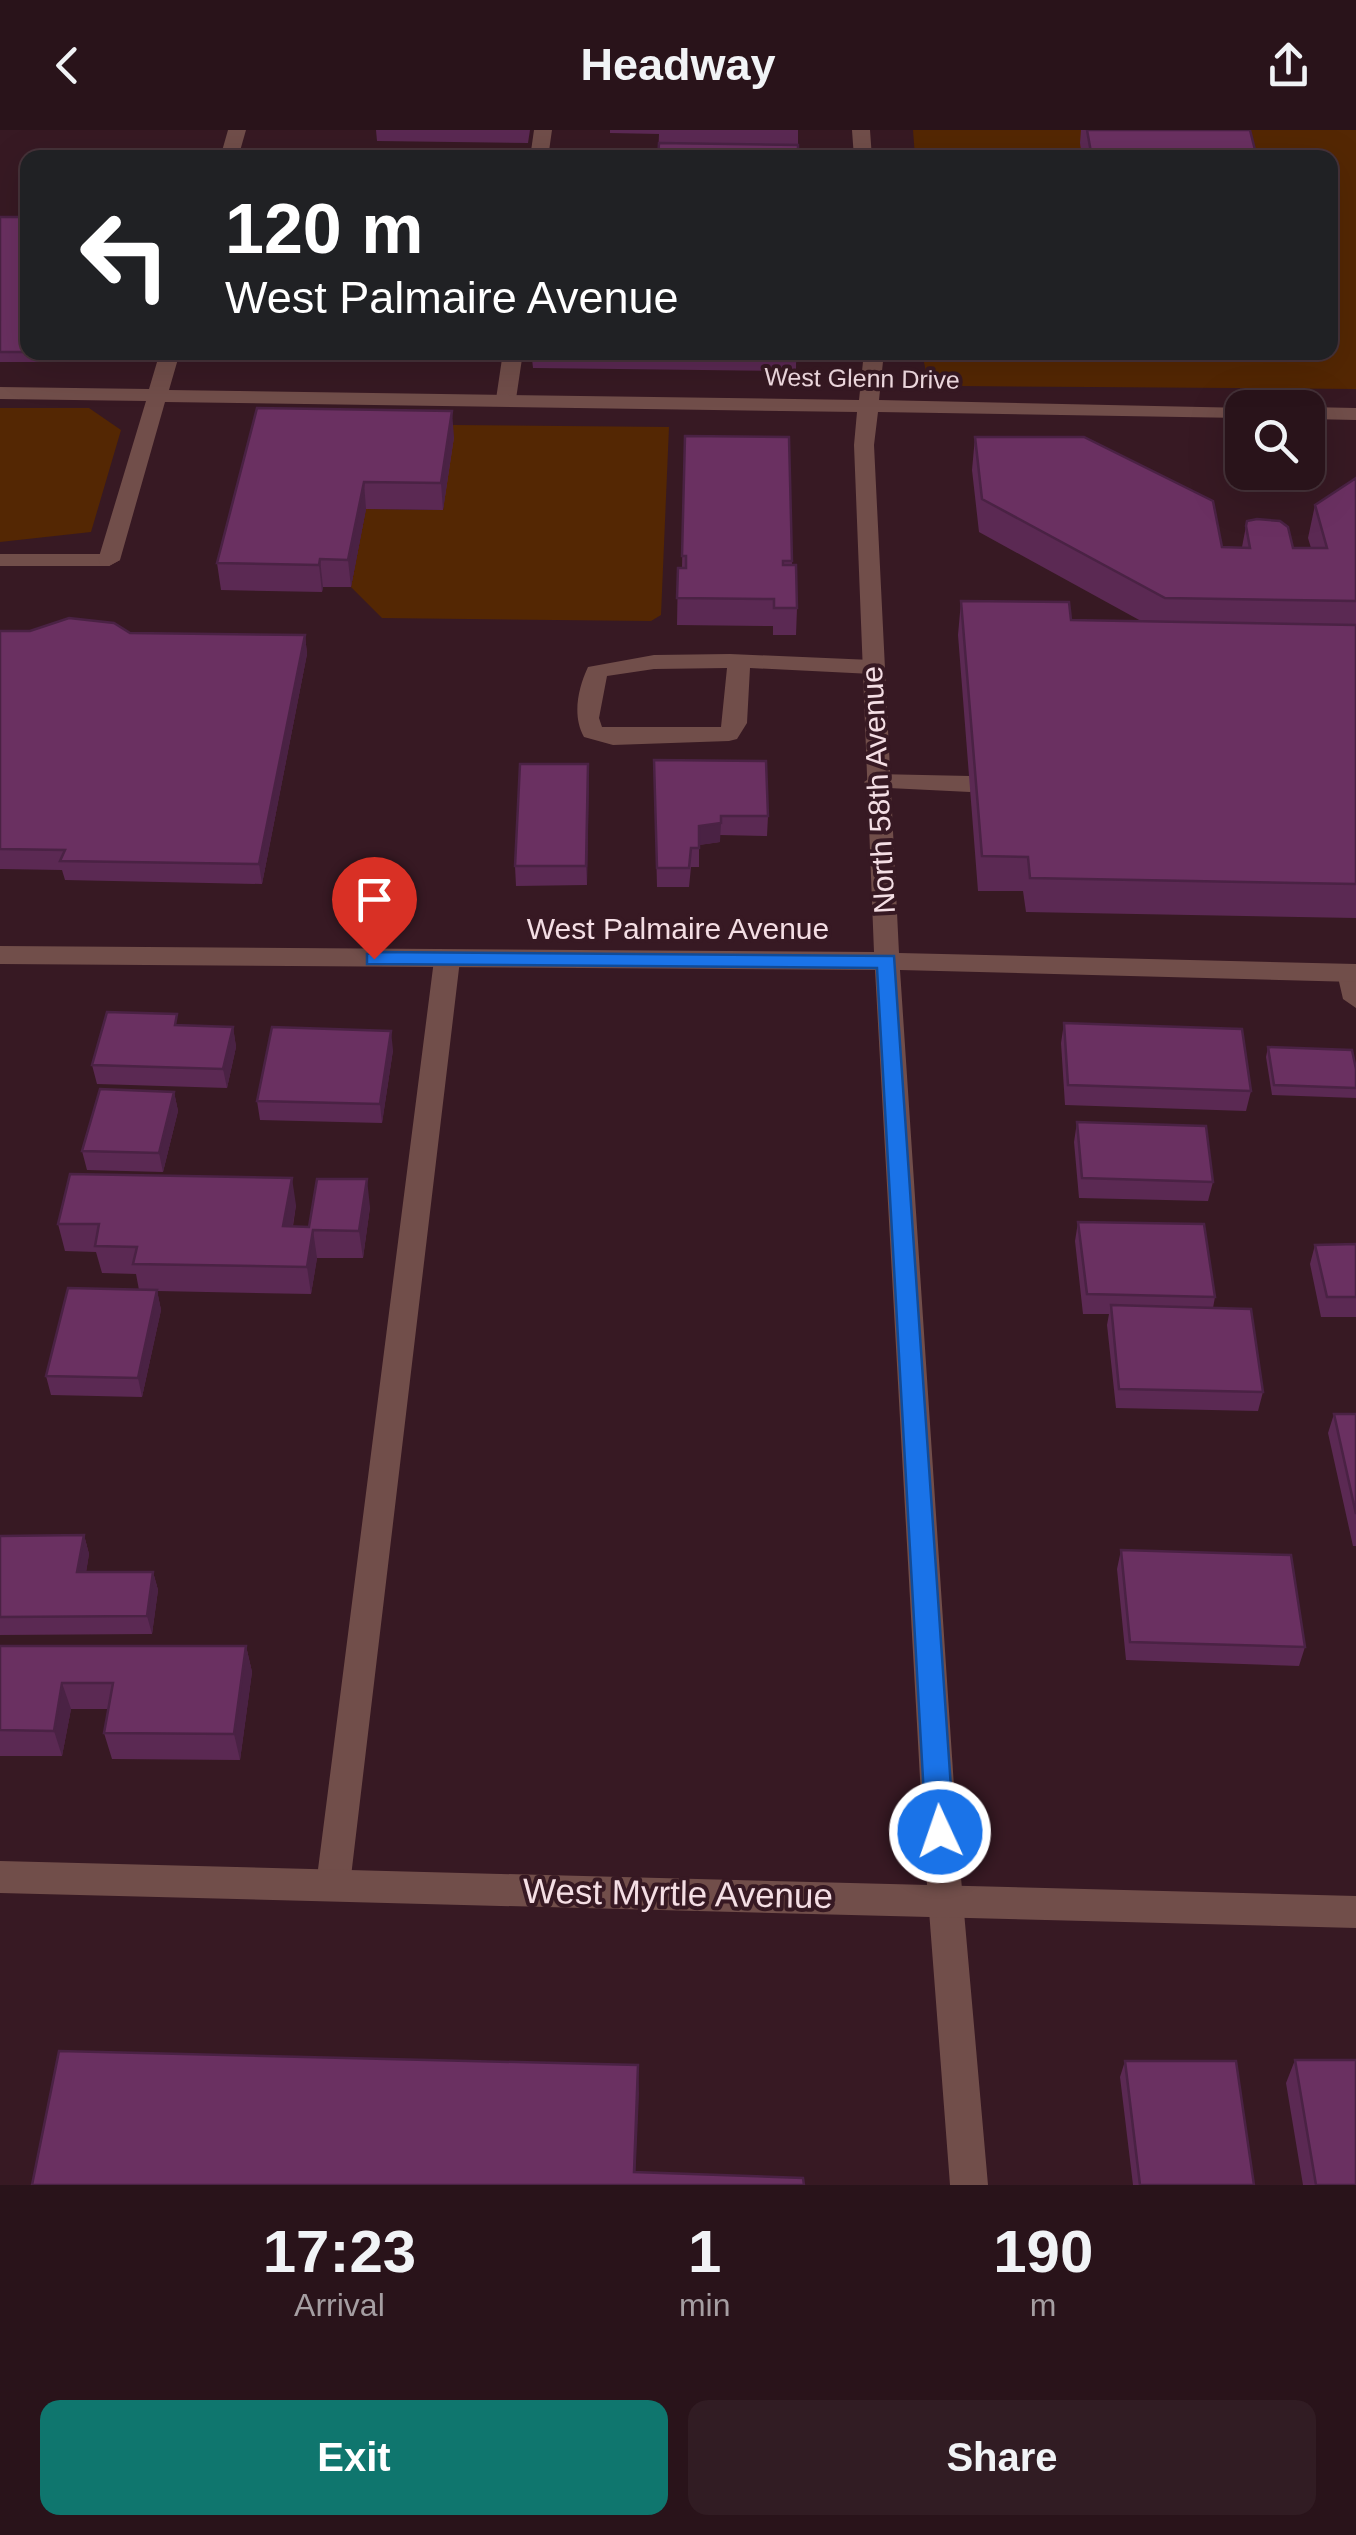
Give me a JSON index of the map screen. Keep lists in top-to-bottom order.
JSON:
{
  "streets": {
    "street": [
      "West Glenn Drive",
      "North 58th Avenue",
      "West Palmaire Avenue",
      "West Myrtle Avenue"
    ]
  },
  "crossings": [
    ["West Glenn Drive", "North 58th Avenue"],
    ["North 58th Avenue", "West Palmaire Avenue"],
    ["North 58th Avenue", "West Myrtle Avenue"]
  ],
  "page": {
    "header": "Headway",
    "turn": ["120 m", "West Palmaire Avenue"],
    "eta": [
      "17:23",
      "Arrival",
      "1",
      "min",
      "190",
      "m"
    ],
    "buttons": ["Exit", "Share"]
  }
}
